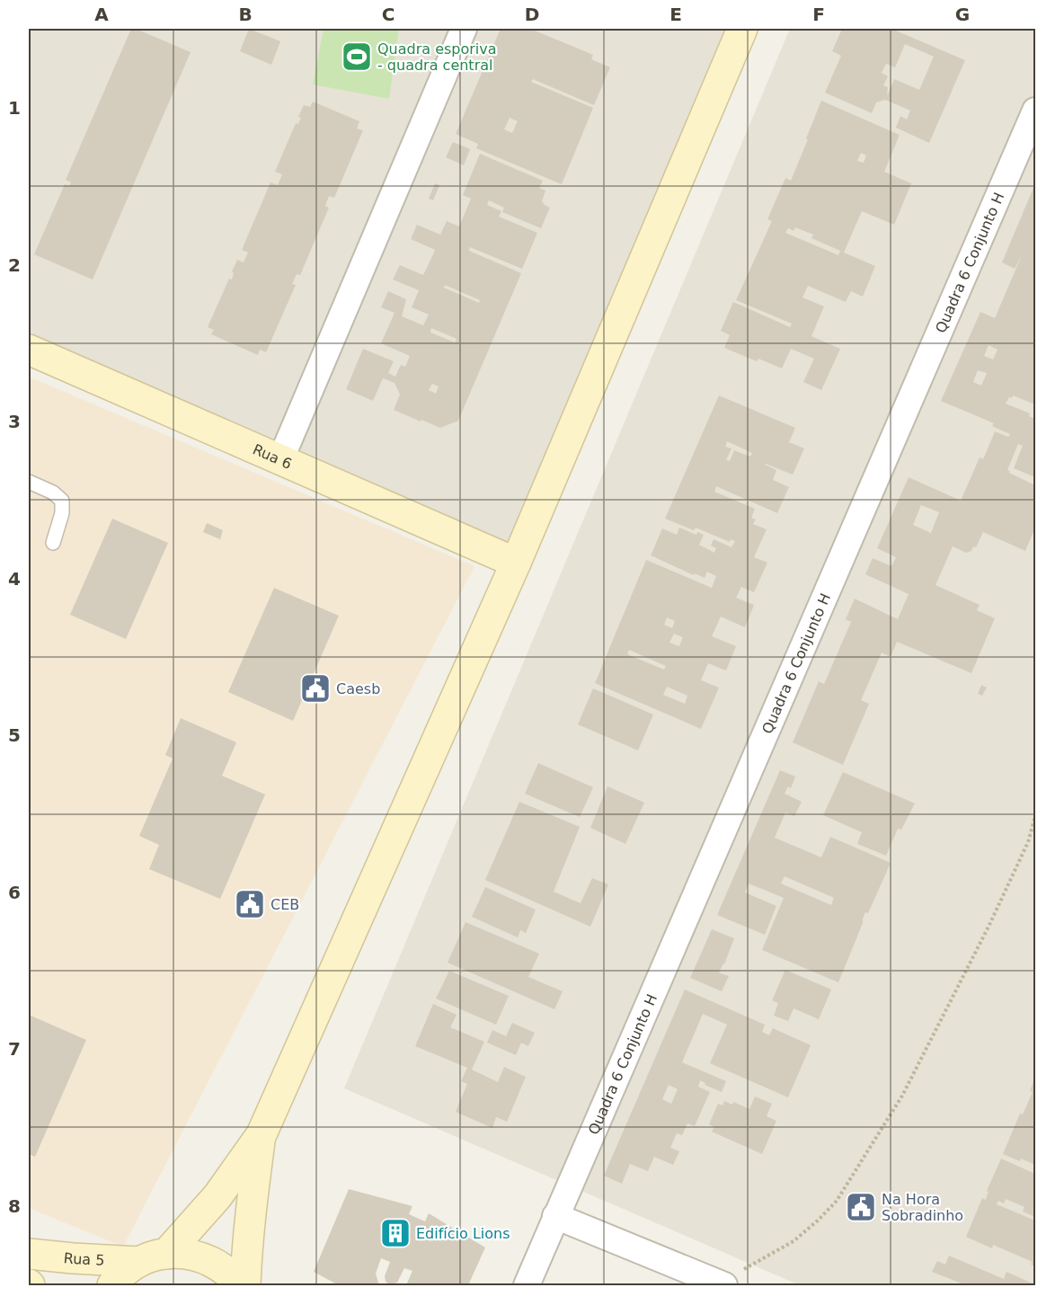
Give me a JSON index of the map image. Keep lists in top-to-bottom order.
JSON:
{
  "streets": {
    "street": ["Quadra 6 Conjunto H", "Rua 6", "Rua 5"]
  },
  "places": {
    "sports": ["Quadra esporiva - quadra central"],
    "public building": ["Caesb", "CEB", "Na Hora Sobradinho"],
    "building": ["Edifício Lions"]
  },
  "grid": {
    "columns": [
      "A",
      "B",
      "C",
      "D",
      "E",
      "F",
      "G"
    ],
    "rows": [
      "1",
      "2",
      "3",
      "4",
      "5",
      "6",
      "7",
      "8"
    ]
  }
}
